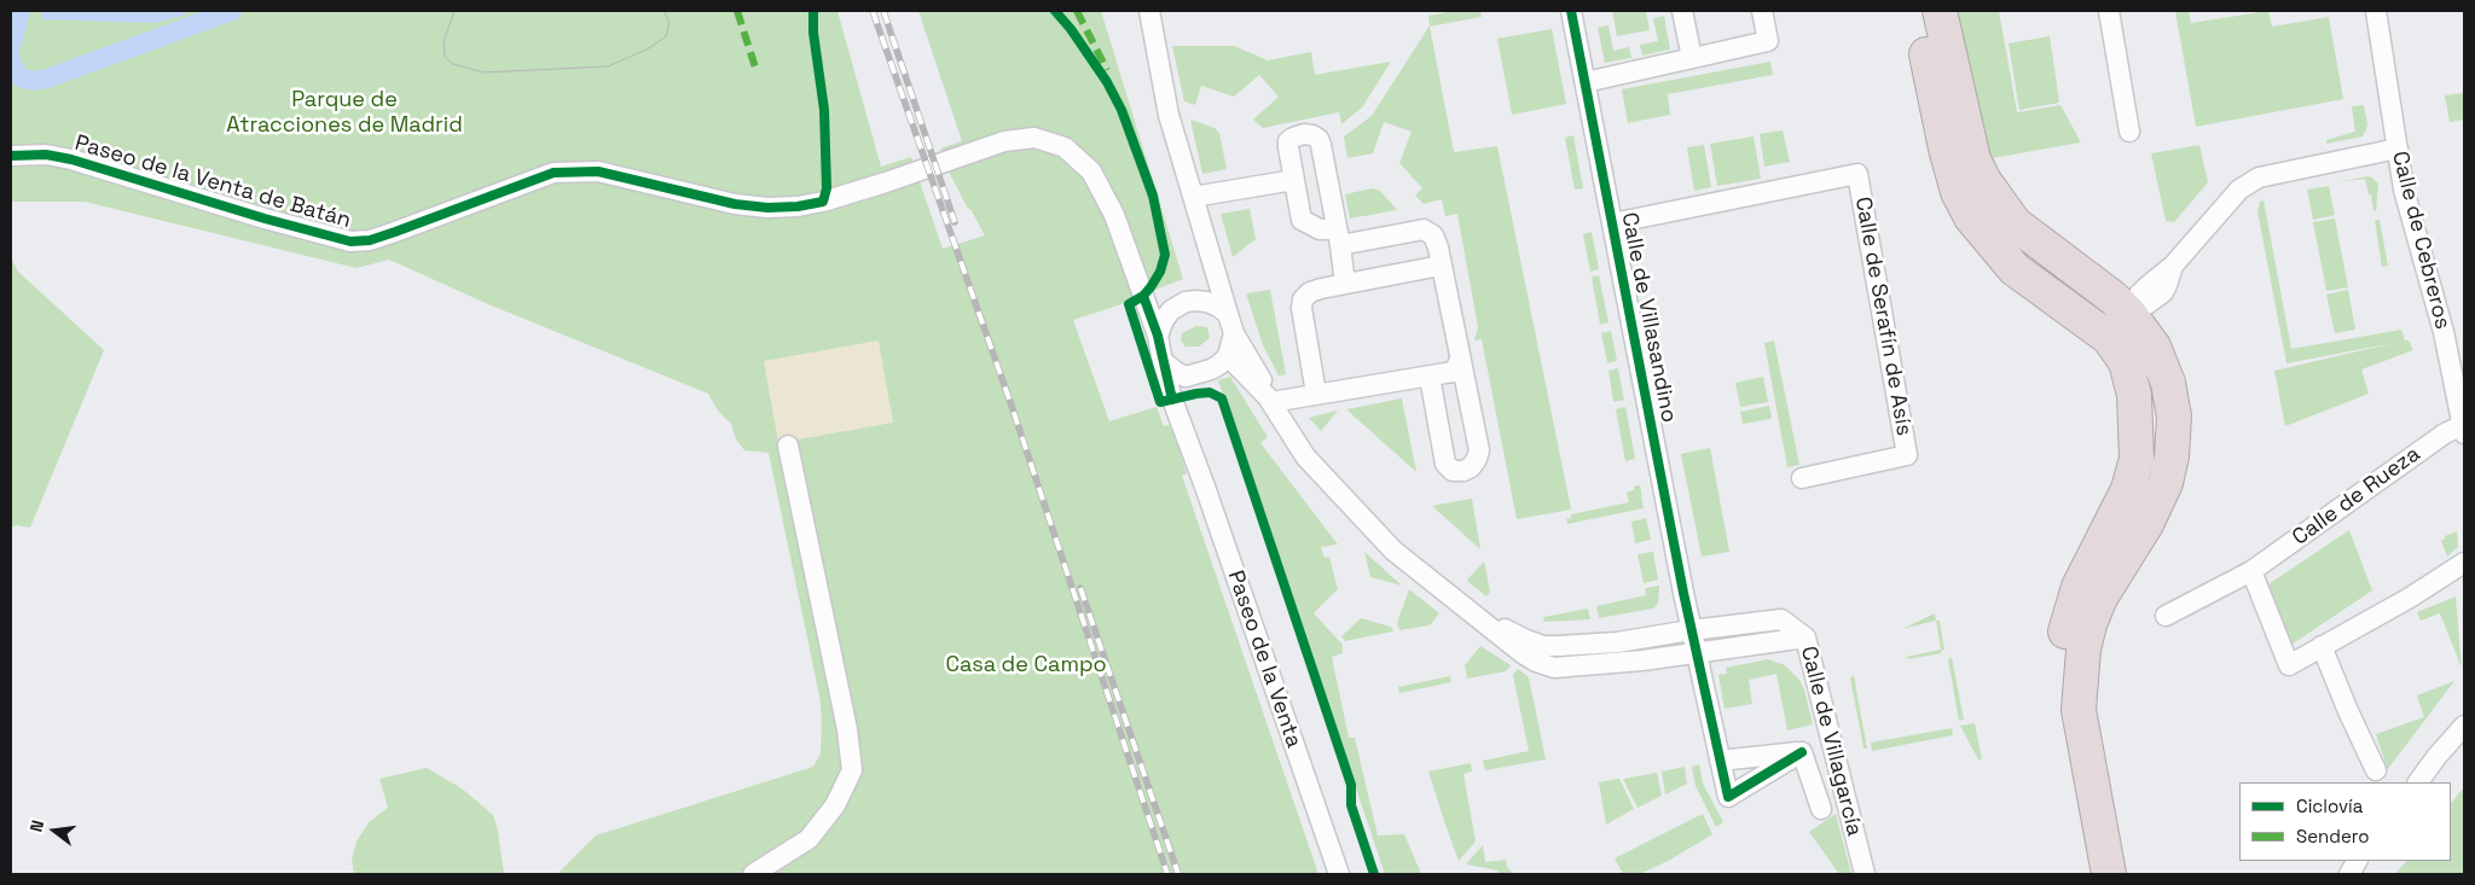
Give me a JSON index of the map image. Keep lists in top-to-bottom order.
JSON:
{
  "streets": {
    "street": [
      "Paseo de la Venta de Batán",
      "Calle de Cebreros",
      "Calle de Serafín de Asís",
      "Calle de Villasandino",
      "Calle de Rueza",
      "Paseo de la Venta",
      "Calle de Villagarcía"
    ]
  },
  "crossings": [
    ["Paseo de la Venta de Batán", "Paseo de la Venta"],
    ["Calle de Cebreros", "Calle de Rueza"],
    ["Calle de Serafín de Asís", "Calle de Villasandino"],
    ["Calle de Villasandino", "Calle de Villagarcía"]
  ],
  "parks": ["Parque de Atracciones de Madrid", "Casa de Campo"],
  "legend": ["Ciclovía", "Sendero"],
  "north": "left"
}
